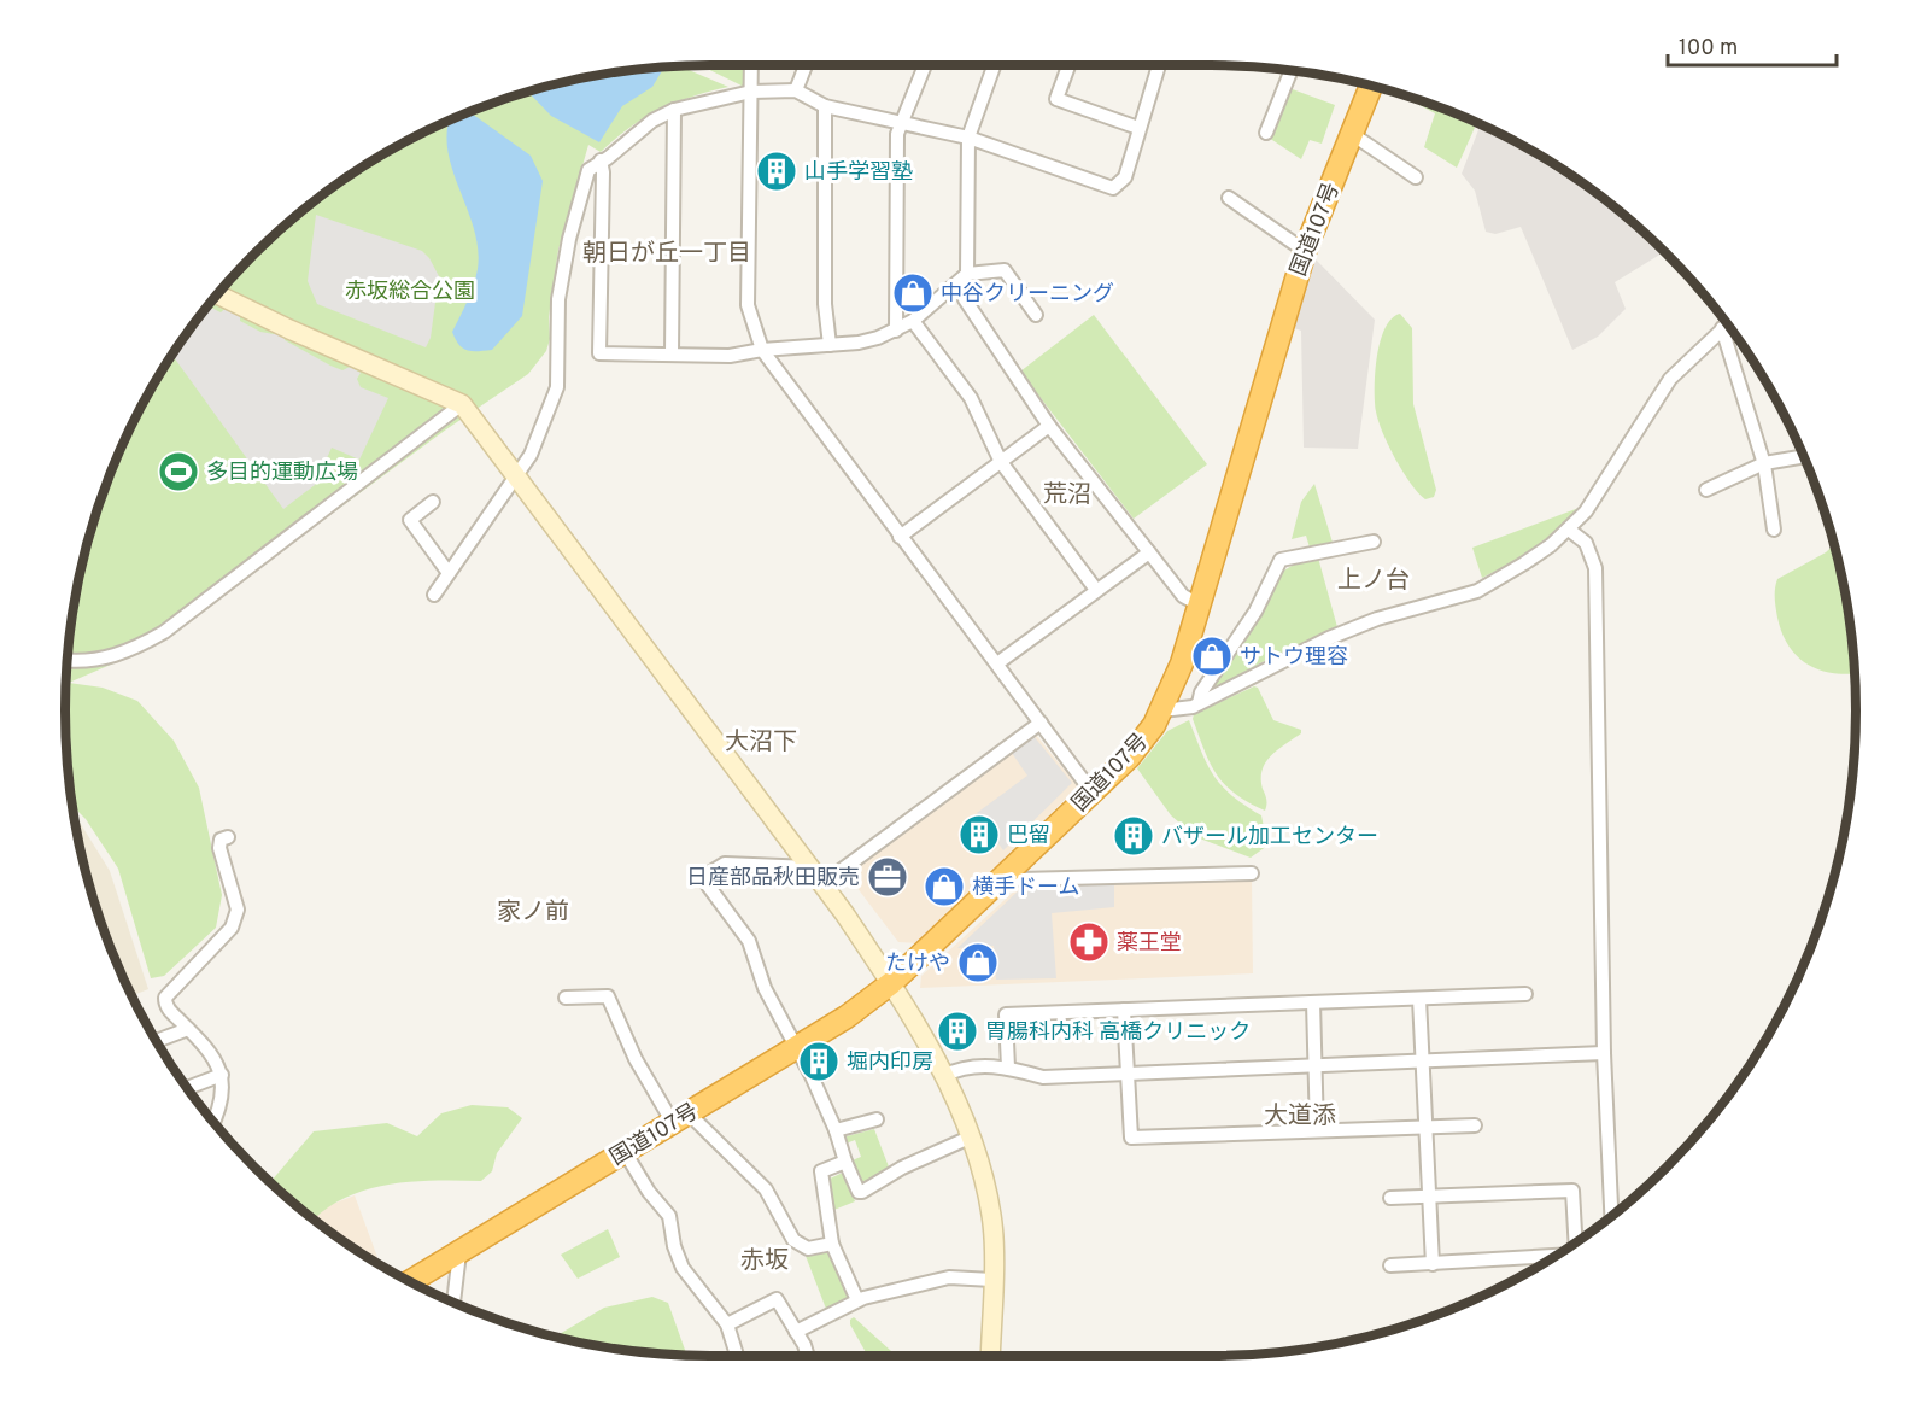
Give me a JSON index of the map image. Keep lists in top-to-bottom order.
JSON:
{
  "streets": {
    "highway": ["国道107号"]
  },
  "districts": [
    "朝日が丘一丁目",
    "荒沼",
    "上ノ台",
    "大沼下",
    "家ノ前",
    "大道添",
    "赤坂"
  ],
  "parks": ["赤坂総合公園"],
  "places": {
    "building": [
      "山手学習塾",
      "巴留",
      "バザール加工センター",
      "胃腸科内科 高橋クリニック",
      "堀内印房"
    ],
    "shop": [
      "中谷クリーニング",
      "サトウ理容",
      "横手ドーム",
      "たけや"
    ],
    "sports": ["多目的運動広場"],
    "office": ["日産部品秋田販売"],
    "pharmacy": ["薬王堂"]
  },
  "scale_bar": "100 m"
}
